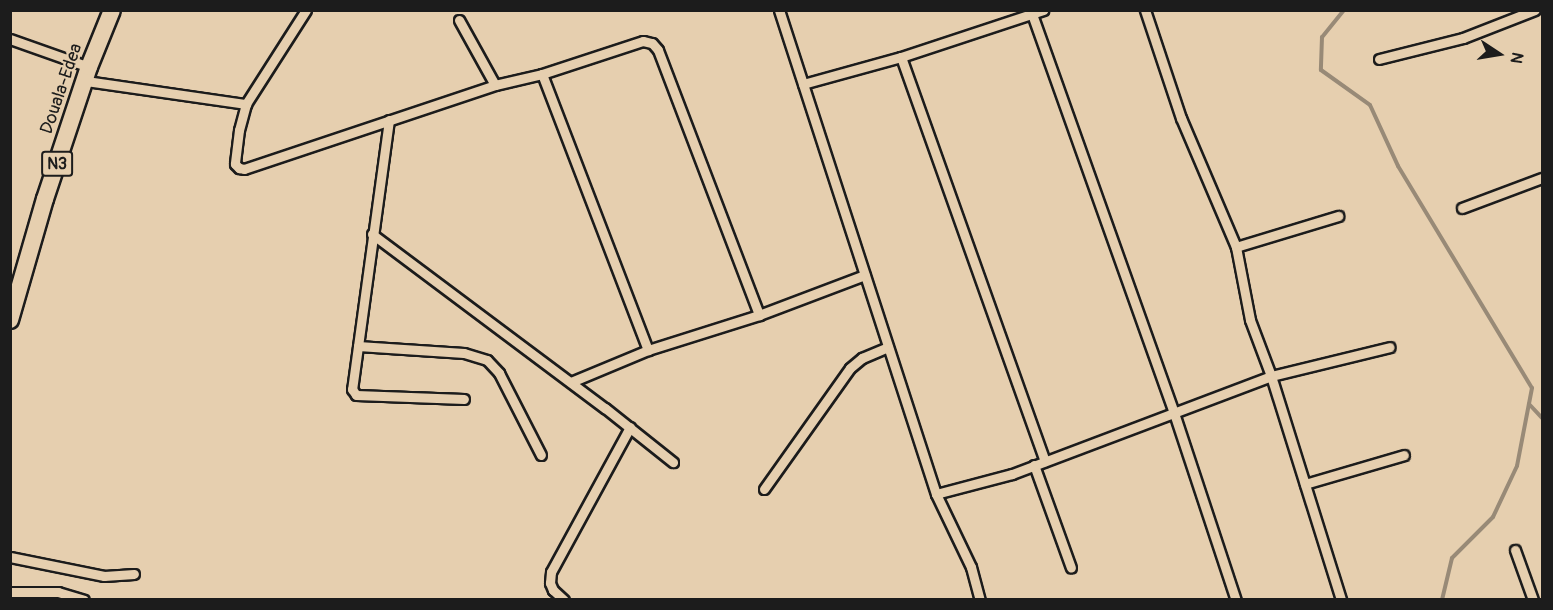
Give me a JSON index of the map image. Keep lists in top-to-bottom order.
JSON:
{
  "streets": {
    "highway": ["Douala-Edea", "N3"]
  },
  "north": "right"
}
